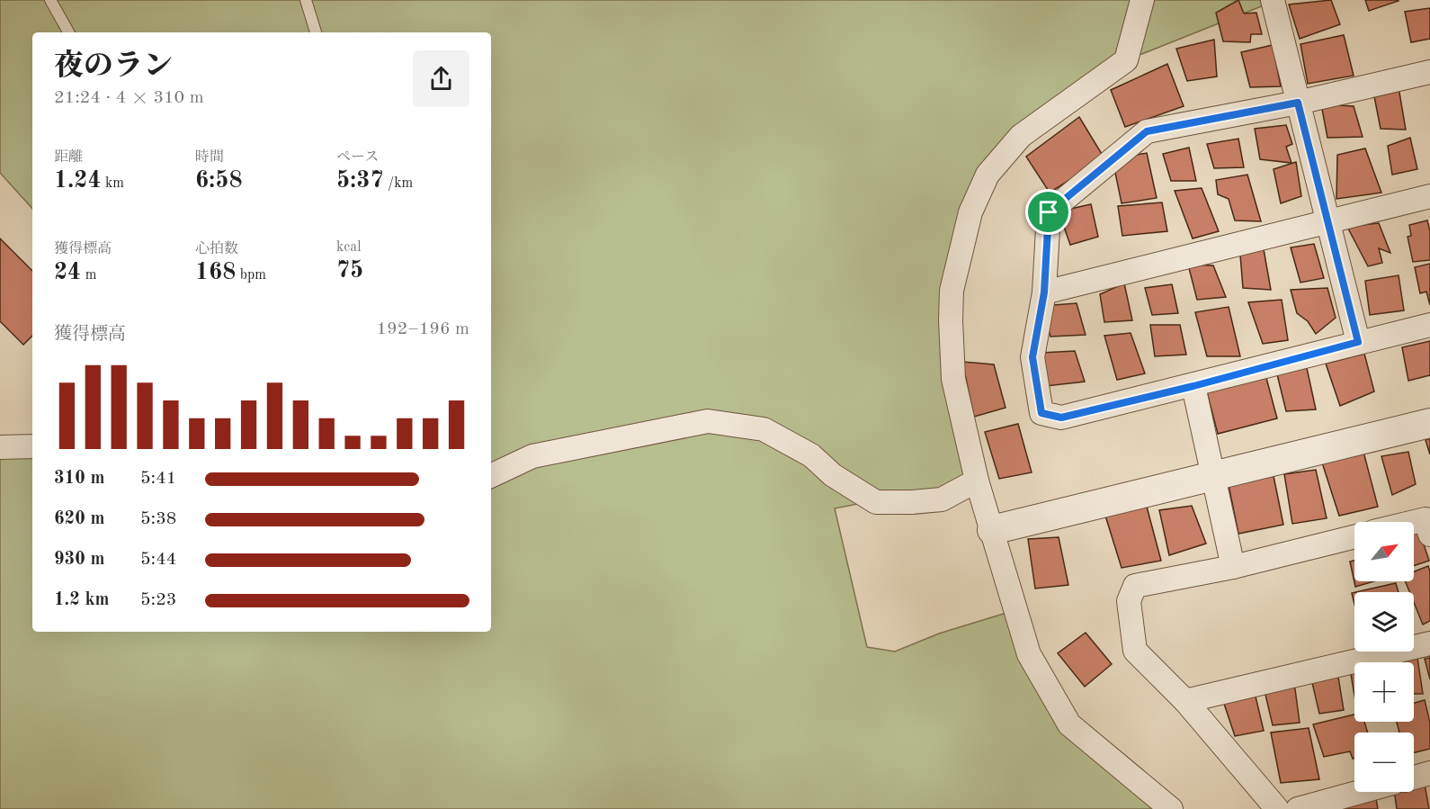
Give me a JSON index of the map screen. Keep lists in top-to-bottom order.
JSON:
{
  "north": "top right",
  "page": {
    "heading": ["夜のラン", "21:24 · 4 × 310 m"],
    "stats": [
      ["距離", "1.24 km"],
      ["時間", "6:58"],
      ["ペース", "5:37 /km"],
      ["獲得標高", "24 m"],
      ["心拍数", "168 bpm"],
      ["kcal", "75"]
    ],
    "chart": ["獲得標高", "192–196 m"],
    "list": [
      {
        "name": "310 m",
        "note": "5:41"
      },
      {
        "name": "620 m",
        "note": "5:38"
      },
      {
        "name": "930 m",
        "note": "5:44"
      },
      {
        "name": "1.2 km",
        "note": "5:23"
      }
    ],
    "map_buttons": ["+", "−"]
  }
}
